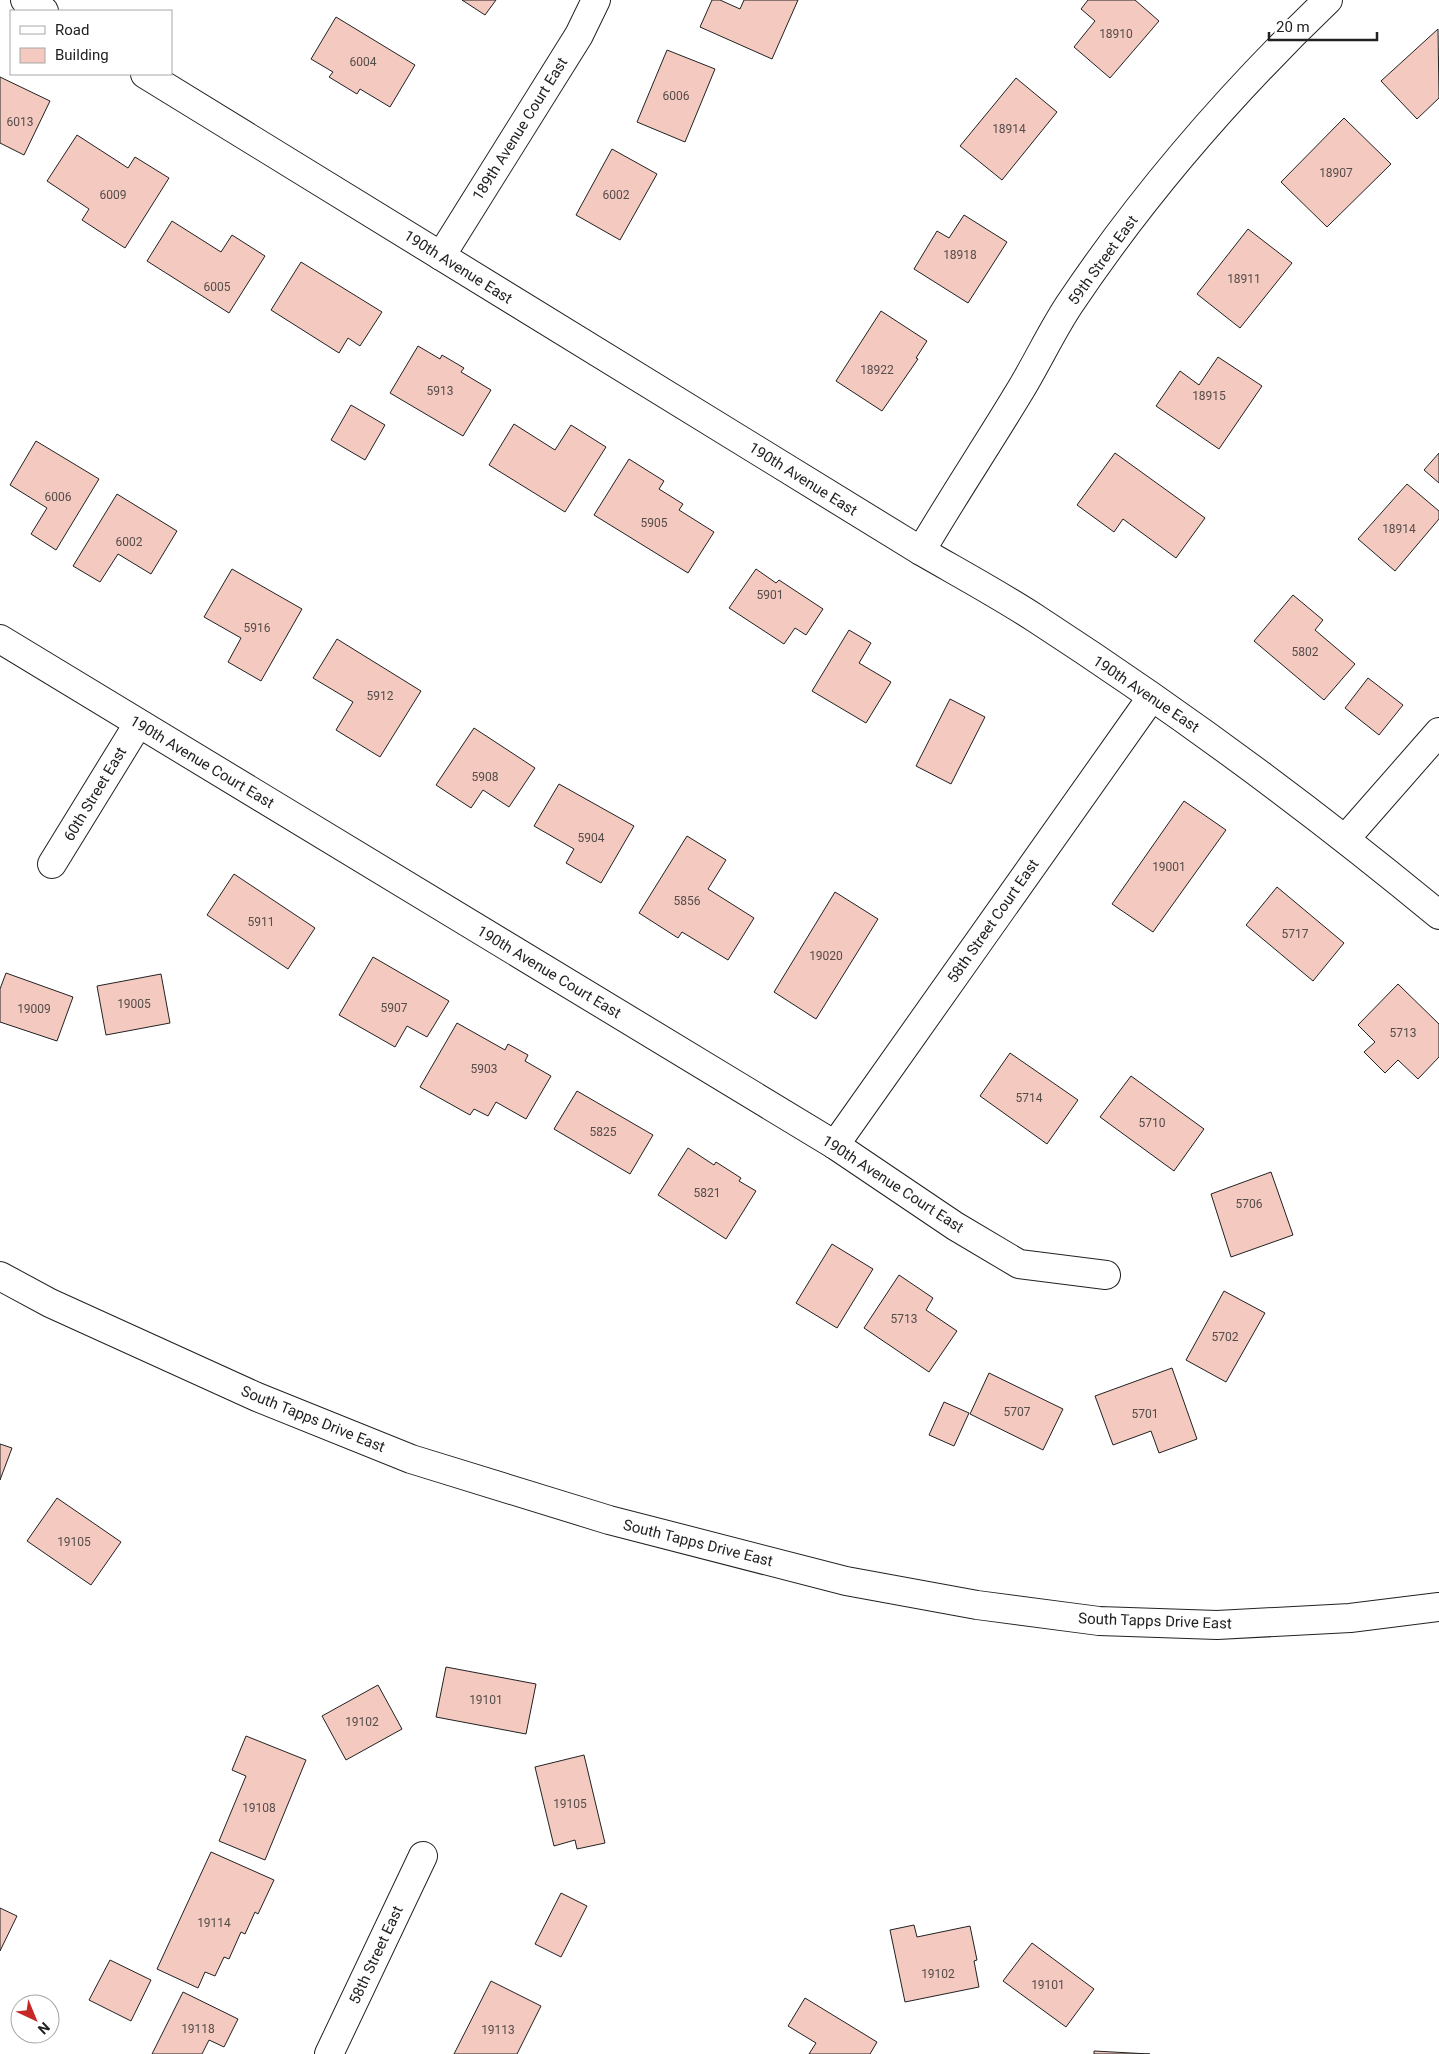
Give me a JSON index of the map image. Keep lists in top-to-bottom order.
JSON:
{
  "streets": {
    "street": [
      "189th Avenue Court East",
      "59th Street East",
      "190th Avenue East",
      "190th Avenue Court East",
      "60th Street East",
      "58th Street Court East",
      "South Tapps Drive East",
      "58th Street East"
    ]
  },
  "crossings": [
    ["189th Avenue Court East", "190th Avenue East"],
    ["59th Street East", "190th Avenue East"],
    ["190th Avenue East", "58th Street Court East"],
    ["190th Avenue Court East", "60th Street East"],
    ["190th Avenue Court East", "58th Street Court East"]
  ],
  "house_numbers": [
    "18910",
    "6004",
    "6006",
    "6013",
    "18914",
    "18907",
    "6009",
    "6002",
    "18918",
    "18911",
    "6005",
    "18922",
    "5913",
    "18915",
    "6006",
    "5905",
    "18914",
    "6002",
    "5901",
    "5916",
    "5802",
    "5912",
    "5908",
    "5904",
    "19001",
    "5856",
    "5911",
    "5717",
    "19020",
    "19005",
    "5907",
    "19009",
    "5713",
    "5903",
    "5714",
    "5710",
    "5825",
    "5821",
    "5706",
    "5713",
    "5702",
    "5707",
    "5701",
    "19105",
    "19101",
    "19102",
    "19105",
    "19108",
    "19114",
    "19102",
    "19101",
    "19118",
    "19113"
  ],
  "legend": ["Road", "Building"],
  "scale_bar": "20 m",
  "north": "bottom right"
}
